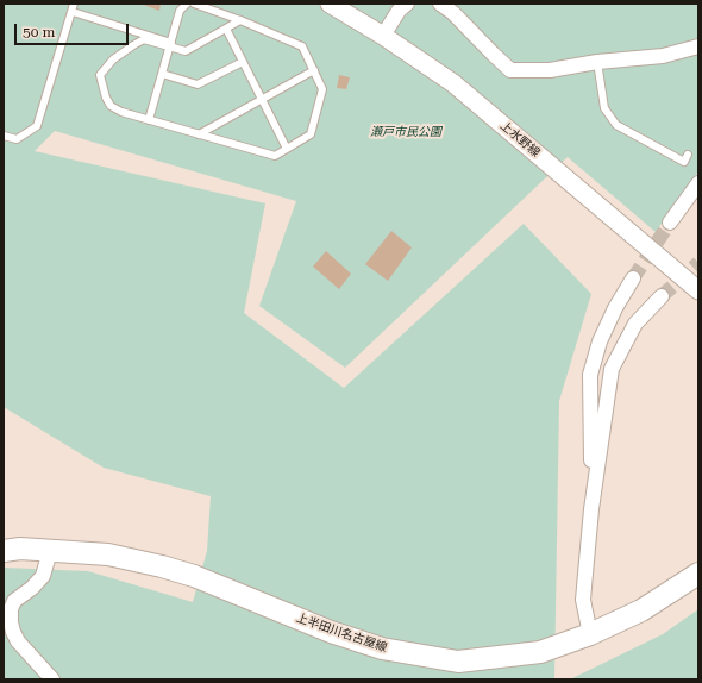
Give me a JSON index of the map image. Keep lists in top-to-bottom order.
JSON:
{
  "streets": {
    "main road": ["上半田川名古屋線"],
    "street": ["上水野線"]
  },
  "parks": ["瀬戸市民公園"],
  "scale_bar": "50 m"
}
